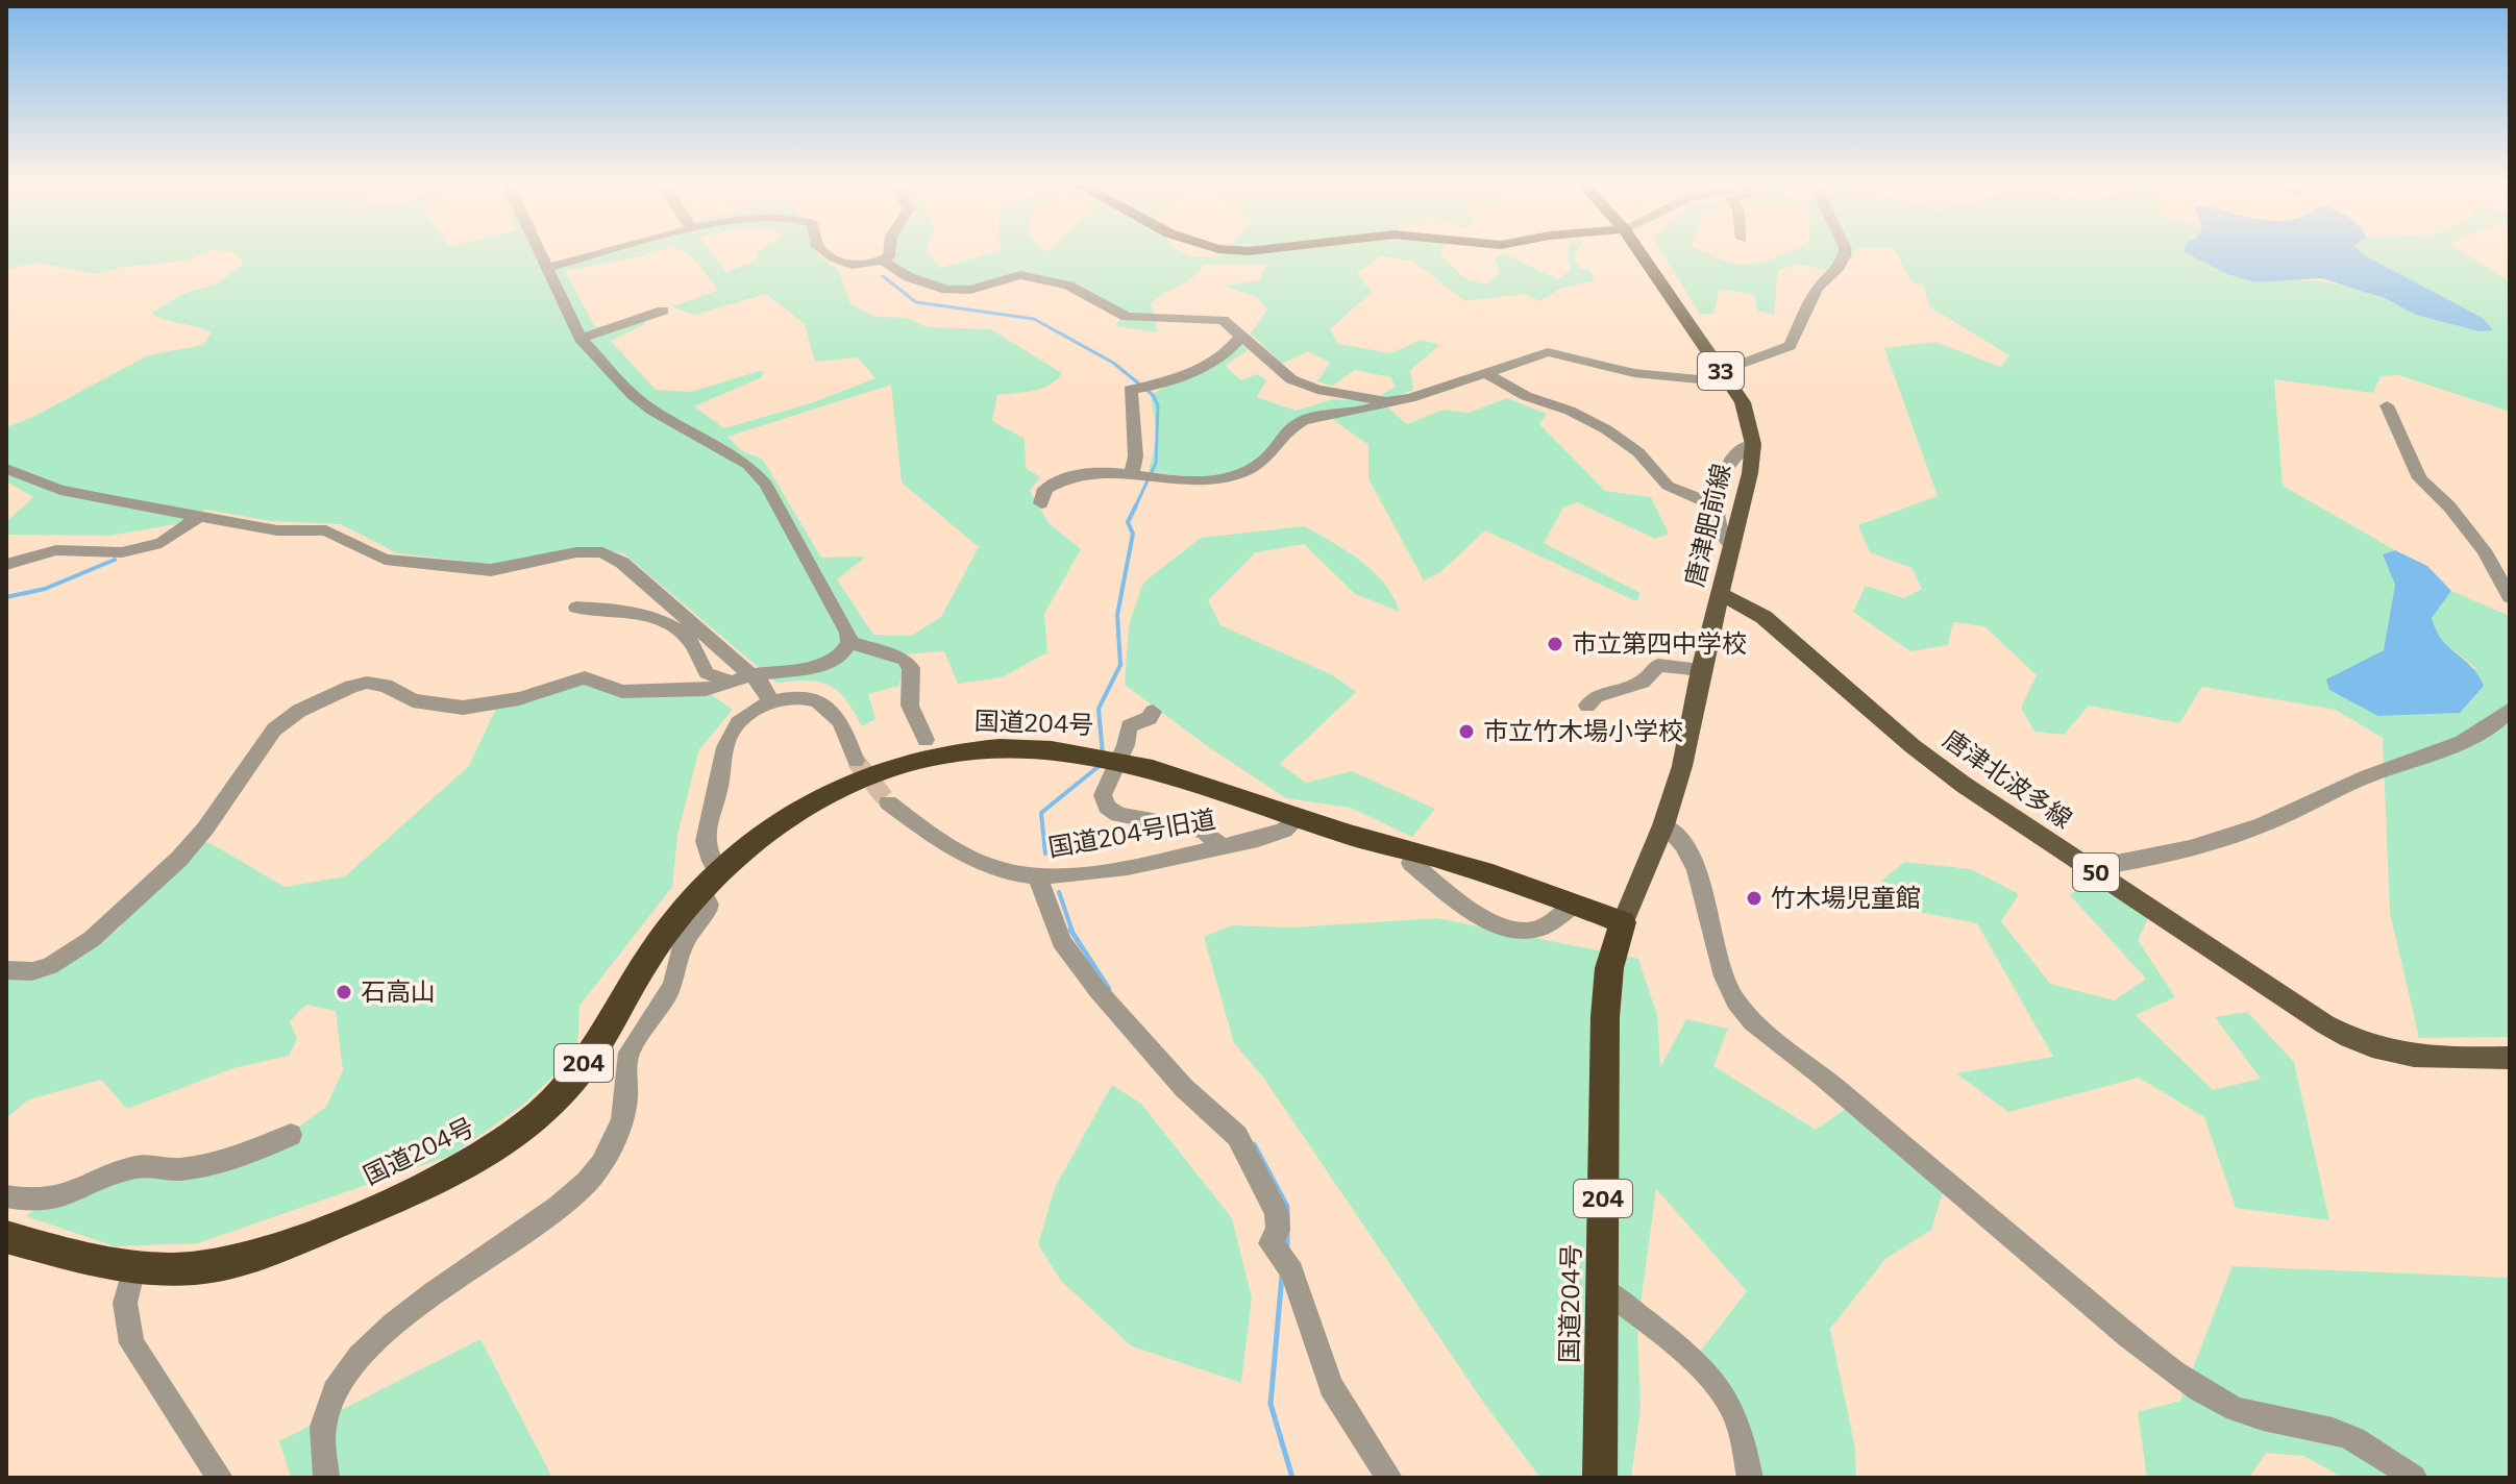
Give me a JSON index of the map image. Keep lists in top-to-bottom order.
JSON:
{
  "streets": {
    "highway": ["国道204号", "204"],
    "main road": [
      "33",
      "唐津肥前線",
      "唐津北波多線",
      "50"
    ],
    "street": ["国道204号旧道"]
  },
  "crossings": [
    ["唐津肥前線", "国道204号"],
    ["唐津肥前線", "唐津北波多線"],
    ["国道204号", "国道204号旧道"]
  ],
  "places": [
    "市立第四中学校",
    "市立竹木場小学校",
    "竹木場児童館",
    "石高山"
  ]
}
